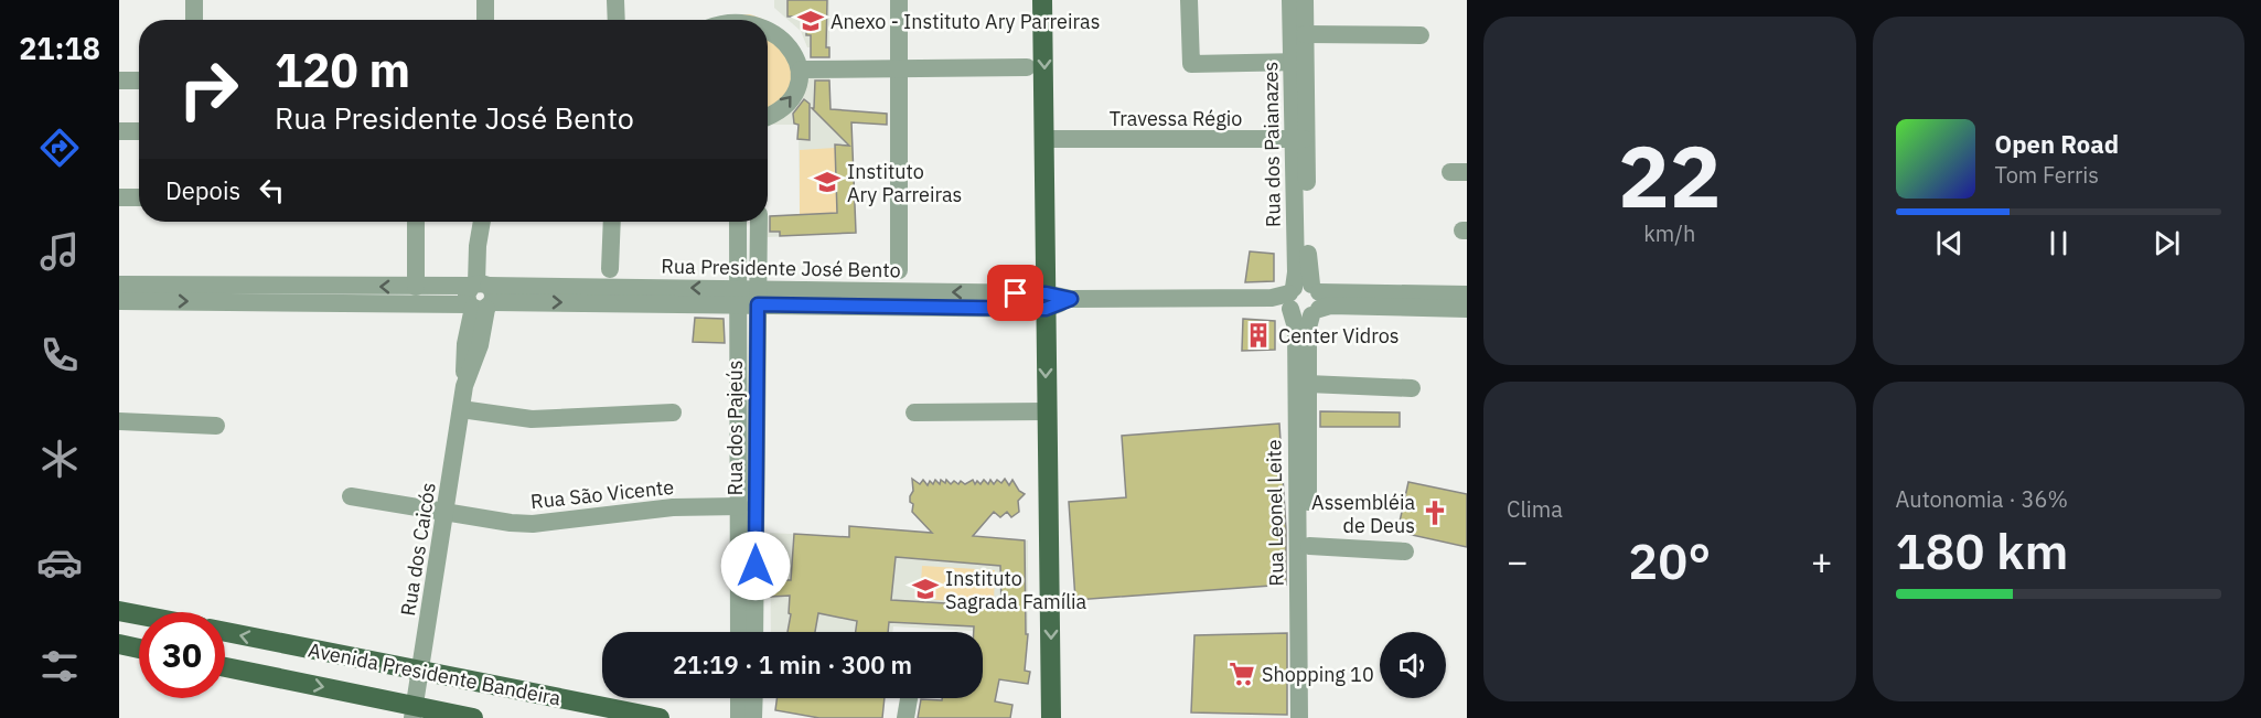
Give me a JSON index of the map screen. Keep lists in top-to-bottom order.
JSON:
{
  "streets": {
    "main road": ["Avenida Presidente Bandeira"],
    "street": [
      "Travessa Régio",
      "Rua dos Paianazes",
      "Rua Presidente José Bento",
      "Rua dos Pajeús",
      "Rua São Vicente",
      "Rua Leonel Leite",
      "Rua dos Caicós"
    ]
  },
  "crossings": [
    ["Travessa Régio", "Rua dos Paianazes"],
    ["Rua dos Paianazes", "Rua Presidente José Bento"],
    ["Rua dos Paianazes", "Rua Leonel Leite"],
    ["Rua Presidente José Bento", "Rua dos Pajeús"],
    ["Rua Presidente José Bento", "Rua Leonel Leite"],
    ["Rua Presidente José Bento", "Rua dos Caicós"],
    ["Rua dos Pajeús", "Rua São Vicente"],
    ["Rua São Vicente", "Rua dos Caicós"],
    ["Rua dos Caicós", "Avenida Presidente Bandeira"]
  ],
  "places": {
    "school or university": ["Anexo - Instituto Ary Parreiras", "Instituto Ary Parreiras", "Instituto Sagrada Família"],
    "building": ["Center Vidros"],
    "church": ["Assembléia de Deus"],
    "supermarket": ["Shopping 10"]
  },
  "page": {
    "tabs": "21:18",
    "tile": [
      ["22", "km/h"],
      "Clima",
      ["Autonomia · 36%", "180 km"]
    ],
    "turn": ["120 m", "Rua Presidente José Bento"],
    "song": ["Open Road", "Tom Ferris"],
    "then": "Depois",
    "heat": ["−", "20°", "+"],
    "limit": "30",
    "trip": "21:19 · 1 min · 300 m"
  }
}
